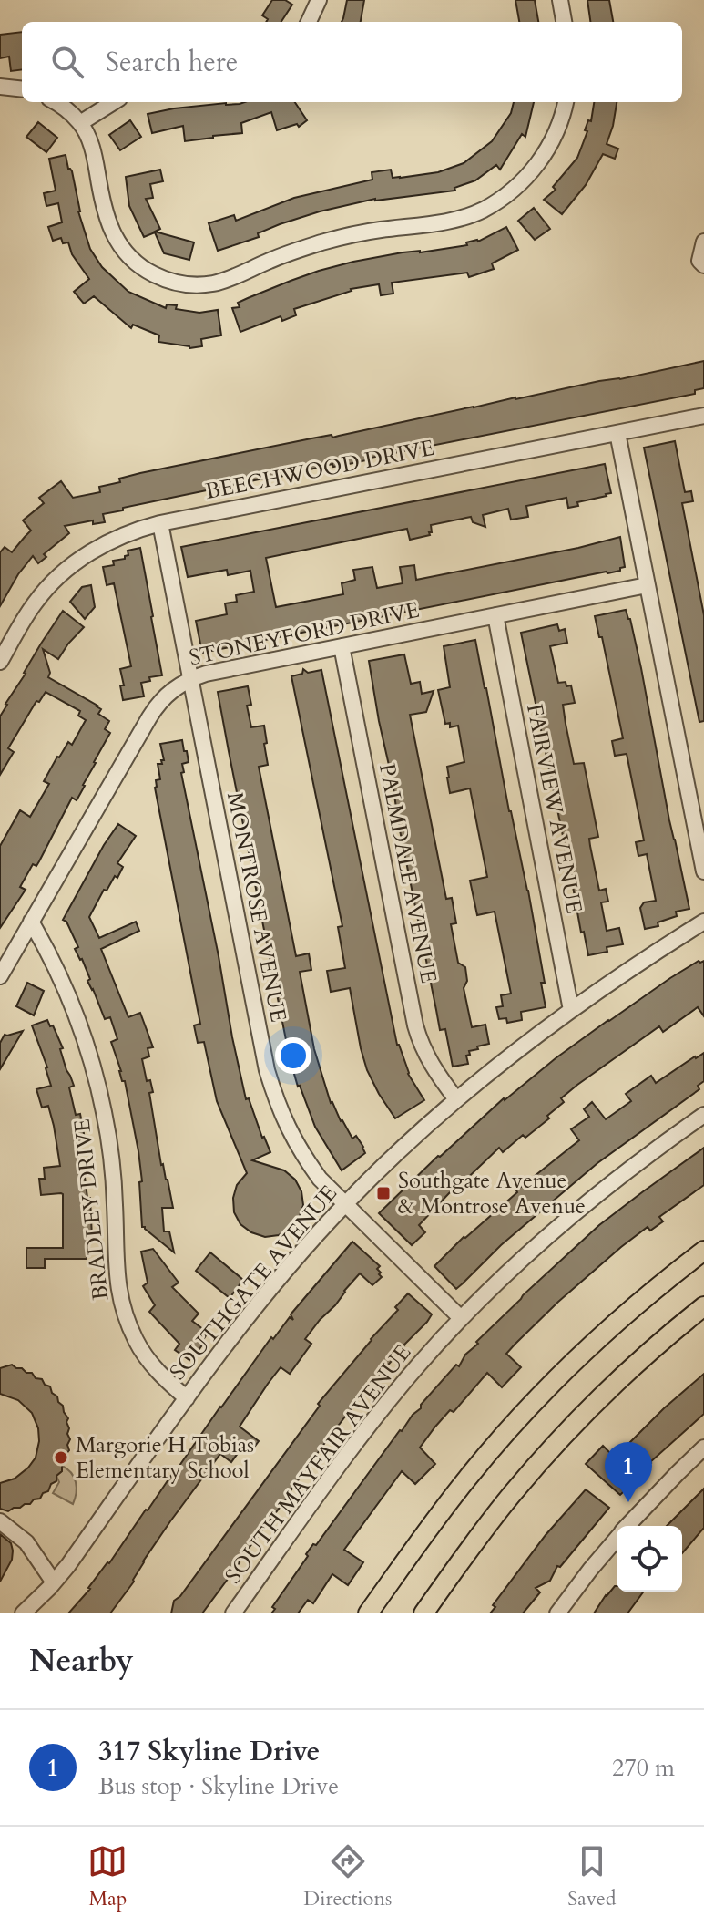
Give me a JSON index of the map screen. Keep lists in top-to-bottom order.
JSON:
{
  "streets": {
    "street": [
      "BEECHWOOD DRIVE",
      "STONEYFORD DRIVE",
      "FAIRVIEW AVENUE",
      "PALMDALE AVENUE",
      "MONTROSE AVENUE",
      "BRADLEY DRIVE",
      "SOUTHGATE AVENUE",
      "SOUTH MAYFAIR AVENUE"
    ]
  },
  "crossings": [
    ["BEECHWOOD DRIVE", "MONTROSE AVENUE"],
    ["STONEYFORD DRIVE", "FAIRVIEW AVENUE"],
    ["STONEYFORD DRIVE", "PALMDALE AVENUE"],
    ["STONEYFORD DRIVE", "MONTROSE AVENUE"],
    ["STONEYFORD DRIVE", "BRADLEY DRIVE"],
    ["FAIRVIEW AVENUE", "SOUTHGATE AVENUE"],
    ["PALMDALE AVENUE", "SOUTHGATE AVENUE"],
    ["MONTROSE AVENUE", "SOUTHGATE AVENUE"],
    ["MONTROSE AVENUE", "SOUTH MAYFAIR AVENUE"],
    ["BRADLEY DRIVE", "SOUTHGATE AVENUE"]
  ],
  "places": {
    "transit": ["Southgate Avenue & Montrose Avenue"],
    "other": ["Margorie H Tobias Elementary School"]
  },
  "page": {
    "search": "Search here",
    "pins": "1",
    "heading": "Nearby",
    "list": [
      {
        "mark": "1",
        "name": "317 Skyline Drive",
        "note": "Bus stop · Skyline Drive",
        "value": "270 m"
      }
    ],
    "nav": ["Map", "Directions", "Saved"]
  }
}
